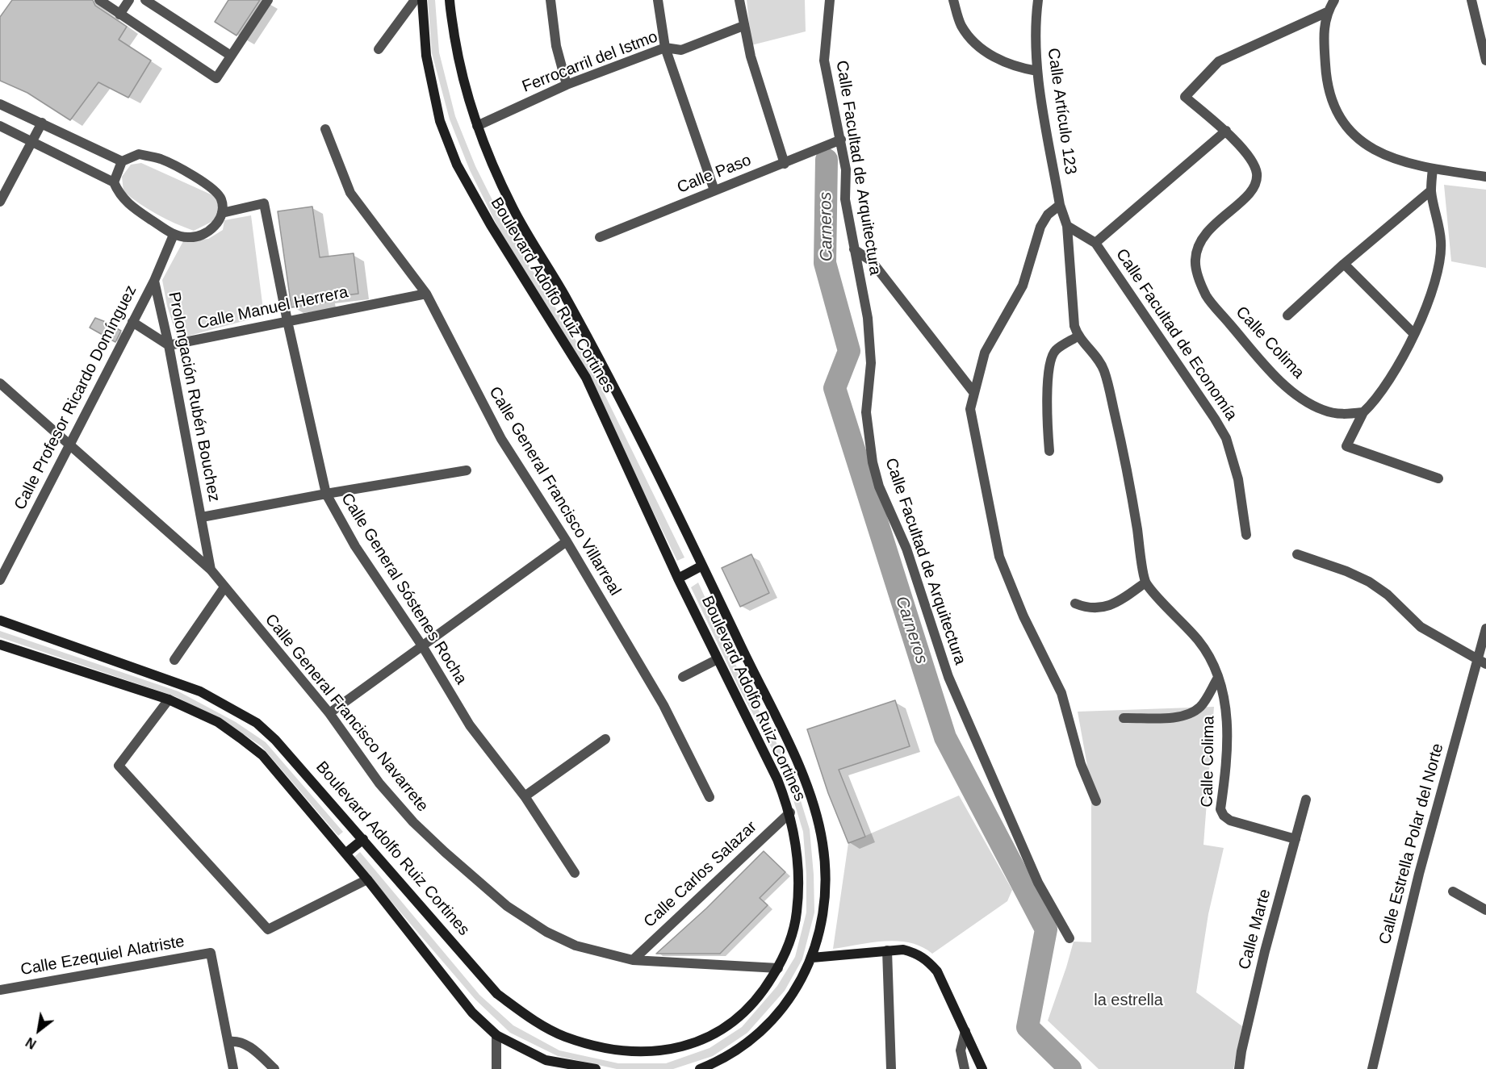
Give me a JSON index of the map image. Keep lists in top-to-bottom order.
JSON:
{
  "streets": {
    "main road": ["Boulevard Adolfo Ruiz Cortines"],
    "street": [
      "Ferrocarril del Istmo",
      "Calle Artículo 123",
      "Calle Facultad de Arquitectura",
      "Calle Paso",
      "Calle Manuel Herrera",
      "Calle Facultad de Economía",
      "Calle Colima",
      "Prolongación Rubén Bouchez",
      "Calle Profesor Ricardo Domínguez",
      "Calle General Francisco Villarreal",
      "Calle General Sóstenes Rocha",
      "Calle General Francisco Navarrete",
      "Calle Estrella Polar del Norte",
      "Calle Carlos Salazar",
      "Calle Marte",
      "Calle Ezequiel Alatriste"
    ]
  },
  "crossings": [
    ["Ferrocarril del Istmo", "Boulevard Adolfo Ruiz Cortines"],
    ["Calle Artículo 123", "Calle Facultad de Economía"],
    ["Calle Facultad de Arquitectura", "Calle Paso"],
    ["Boulevard Adolfo Ruiz Cortines", "Calle General Francisco Navarrete"],
    ["Boulevard Adolfo Ruiz Cortines", "Calle Carlos Salazar"],
    ["Calle Manuel Herrera", "Prolongación Rubén Bouchez"],
    ["Calle Manuel Herrera", "Calle General Francisco Villarreal"],
    ["Calle Manuel Herrera", "Calle General Sóstenes Rocha"],
    ["Calle Colima", "Calle Marte"],
    ["Prolongación Rubén Bouchez", "Calle Profesor Ricardo Domínguez"],
    ["Prolongación Rubén Bouchez", "Calle General Francisco Navarrete"],
    ["Calle Profesor Ricardo Domínguez", "Calle General Francisco Navarrete"],
    ["Calle General Francisco Navarrete", "Calle Carlos Salazar"]
  ],
  "water": ["Carneros"],
  "parks": ["la estrella"],
  "north": "bottom left"
}
